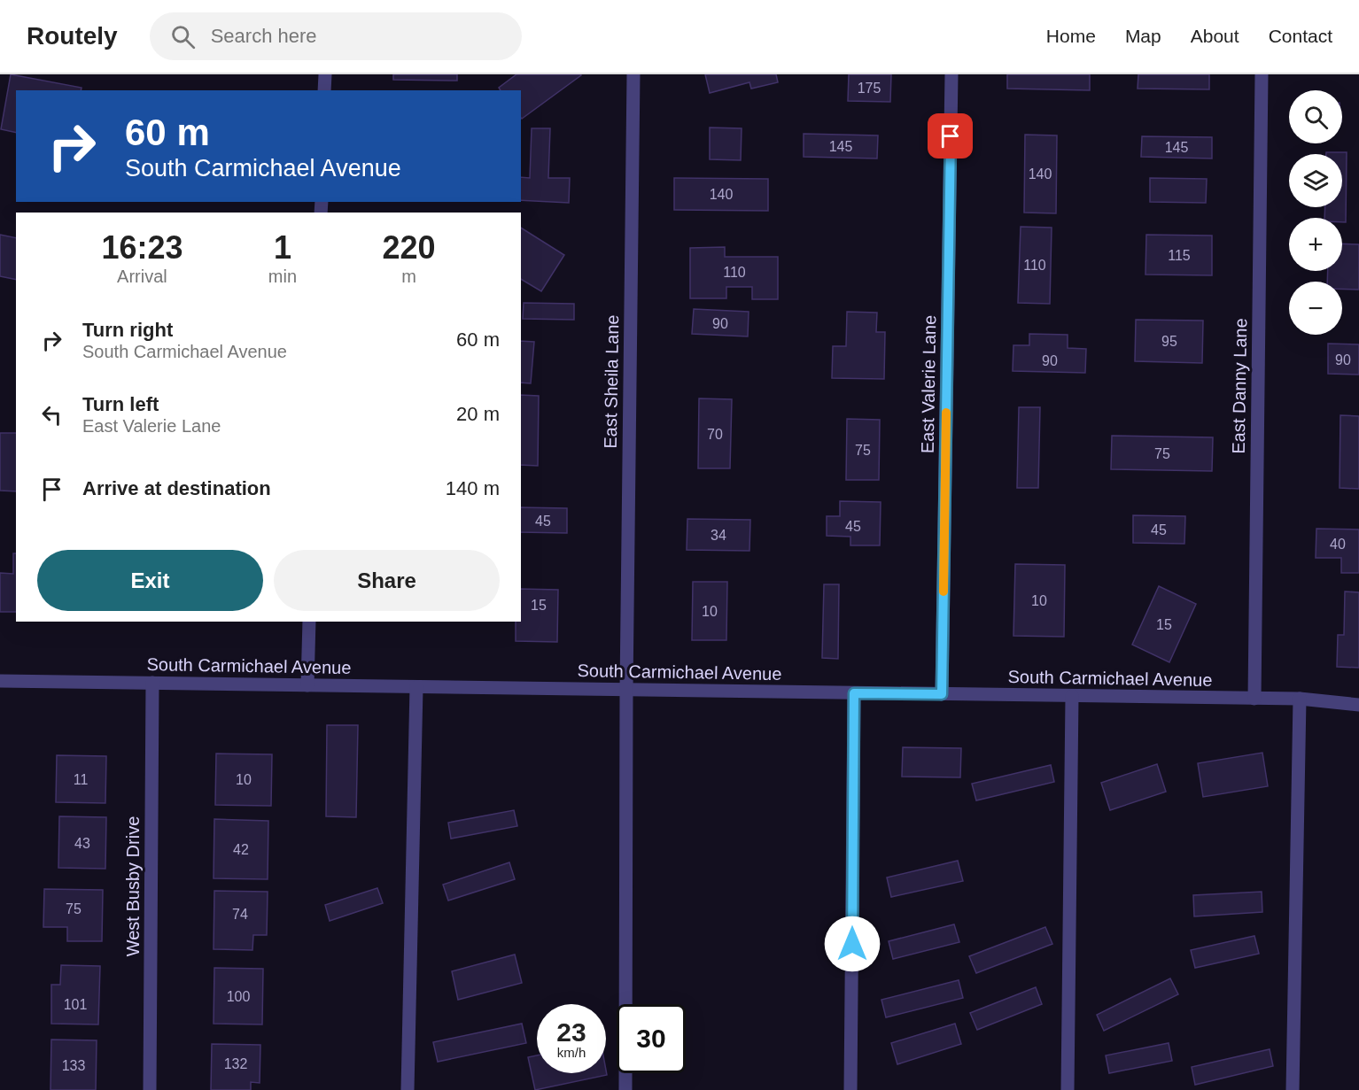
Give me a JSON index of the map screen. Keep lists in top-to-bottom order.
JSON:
{
  "streets": {
    "street": [
      "East Sheila Lane",
      "East Valerie Lane",
      "East Danny Lane",
      "South Carmichael Avenue",
      "West Busby Drive"
    ]
  },
  "crossings": [
    ["East Sheila Lane", "South Carmichael Avenue"],
    ["East Valerie Lane", "South Carmichael Avenue"],
    ["East Danny Lane", "South Carmichael Avenue"],
    ["South Carmichael Avenue", "West Busby Drive"]
  ],
  "house_numbers": [
    "175",
    "145",
    "145",
    "140",
    "140",
    "115",
    "110",
    "110",
    "90",
    "95",
    "90",
    "90",
    "70",
    "75",
    "75",
    "45",
    "45",
    "45",
    "34",
    "40",
    "10",
    "15",
    "10",
    "15",
    "11",
    "10",
    "43",
    "42",
    "75",
    "74",
    "100",
    "101",
    "132",
    "133"
  ],
  "page": {
    "header": "Routely",
    "search": "Search here",
    "nav": [
      "Home",
      "Map",
      "About",
      "Contact"
    ],
    "map_buttons": ["+", "−"],
    "turn": ["60 m", "South Carmichael Avenue"],
    "eta": [
      "16:23",
      "Arrival",
      "1",
      "min",
      "220",
      "m"
    ],
    "list": [
      {
        "name": "Turn right",
        "note": "South Carmichael Avenue",
        "value": "60 m"
      },
      {
        "name": "Turn left",
        "note": "East Valerie Lane",
        "value": "20 m"
      },
      {
        "name": "Arrive at destination",
        "value": "140 m"
      }
    ],
    "buttons": ["Exit", "Share"],
    "speed": "23 km/h",
    "limit": "30"
  }
}
